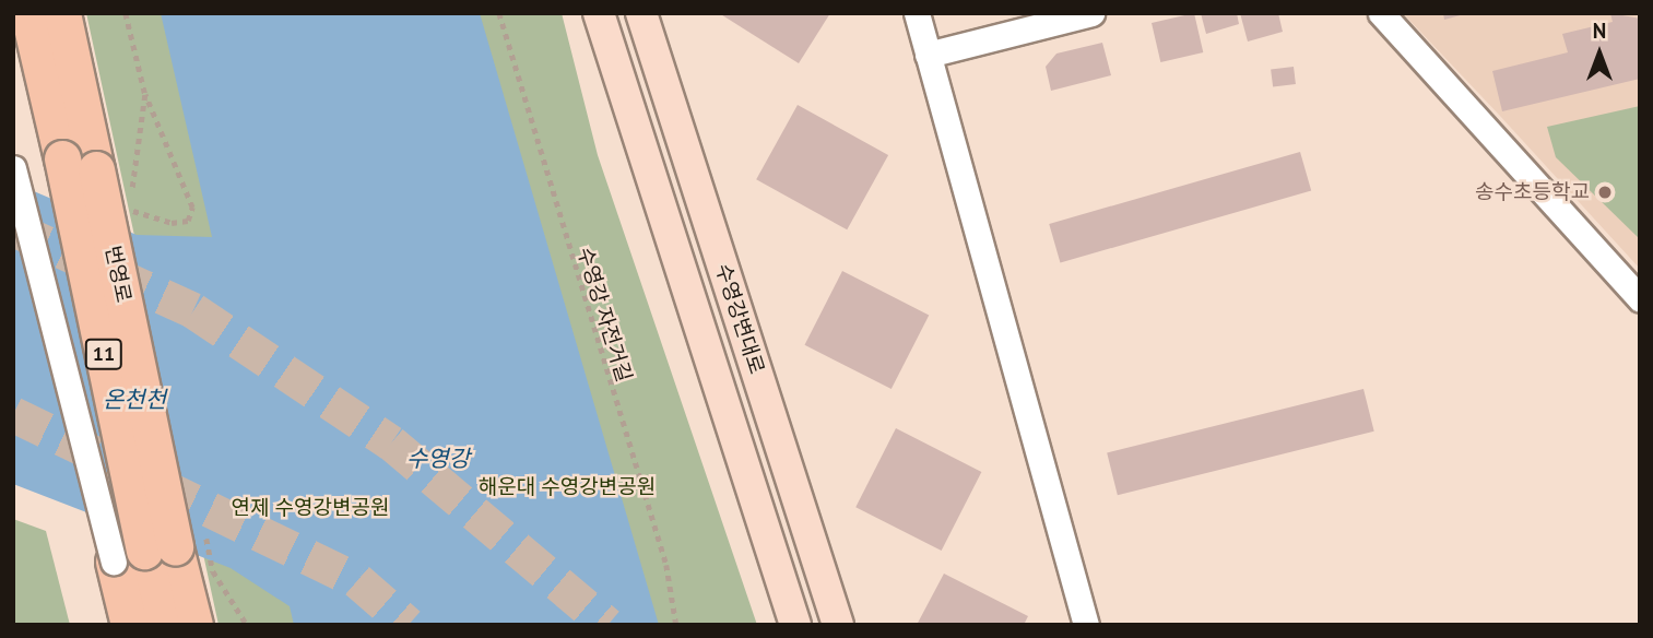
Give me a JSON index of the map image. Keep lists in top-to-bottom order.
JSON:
{
  "streets": {
    "highway": ["번영로", "11"],
    "main road": ["수영강변대로"],
    "path": ["수영강 자전거길"]
  },
  "water": ["온천천", "수영강"],
  "parks": ["해운대 수영강변공원", "연제 수영강변공원"],
  "places": ["송수초등학교"],
  "north": "top"
}
